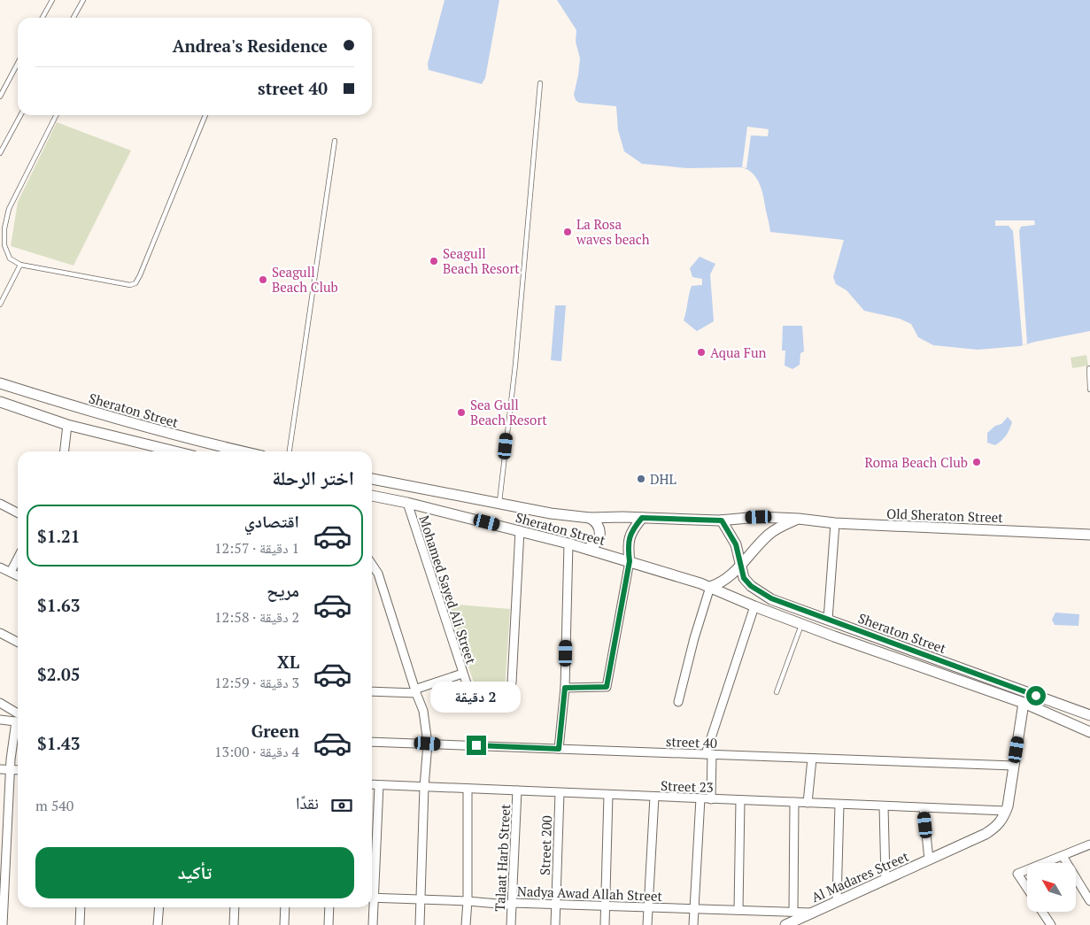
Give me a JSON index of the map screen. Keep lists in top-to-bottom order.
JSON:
{
  "streets": {
    "street": [
      "Sheraton Street",
      "Old Sheraton Street",
      "Mohamed Sayed Ali Street",
      "street 40",
      "Street 23",
      "Street 200",
      "Talaat Harb Street",
      "Al Madares Street",
      "Nadya Awad Allah Street"
    ]
  },
  "crossings": [
    ["Sheraton Street", "Old Sheraton Street"],
    ["Sheraton Street", "Mohamed Sayed Ali Street"],
    ["Sheraton Street", "Al Madares Street"],
    ["street 40", "Al Madares Street"],
    ["Street 23", "Street 200"],
    ["Street 23", "Talaat Harb Street"],
    ["Street 23", "Al Madares Street"],
    ["Street 200", "Nadya Awad Allah Street"],
    ["Talaat Harb Street", "Nadya Awad Allah Street"],
    ["Al Madares Street", "Nadya Awad Allah Street"]
  ],
  "places": [
    "La Rosa waves beach",
    "Seagull Beach Resort",
    "Seagull Beach Club",
    "Aqua Fun",
    "Sea Gull Beach Resort",
    "Roma Beach Club",
    "DHL"
  ],
  "north": "top left",
  "page": {
    "banner": ["Andrea's Residence", "street 40"],
    "heading": "اختر الرحلة",
    "list": [
      {
        "name": "اقتصادي",
        "note": "1 دقيقة · 12:57",
        "value": "$1.21"
      },
      {
        "name": "مريح",
        "note": "2 دقيقة · 12:58",
        "value": "$1.63"
      },
      {
        "name": "XL",
        "note": "3 دقيقة · 12:59",
        "value": "$2.05"
      },
      {
        "name": "Green",
        "note": "4 دقيقة · 13:00",
        "value": "$1.43"
      }
    ],
    "bubble": "2 دقيقة",
    "pay": ["نقدًا", "540 m"],
    "buttons": "تأكيد"
  }
}
